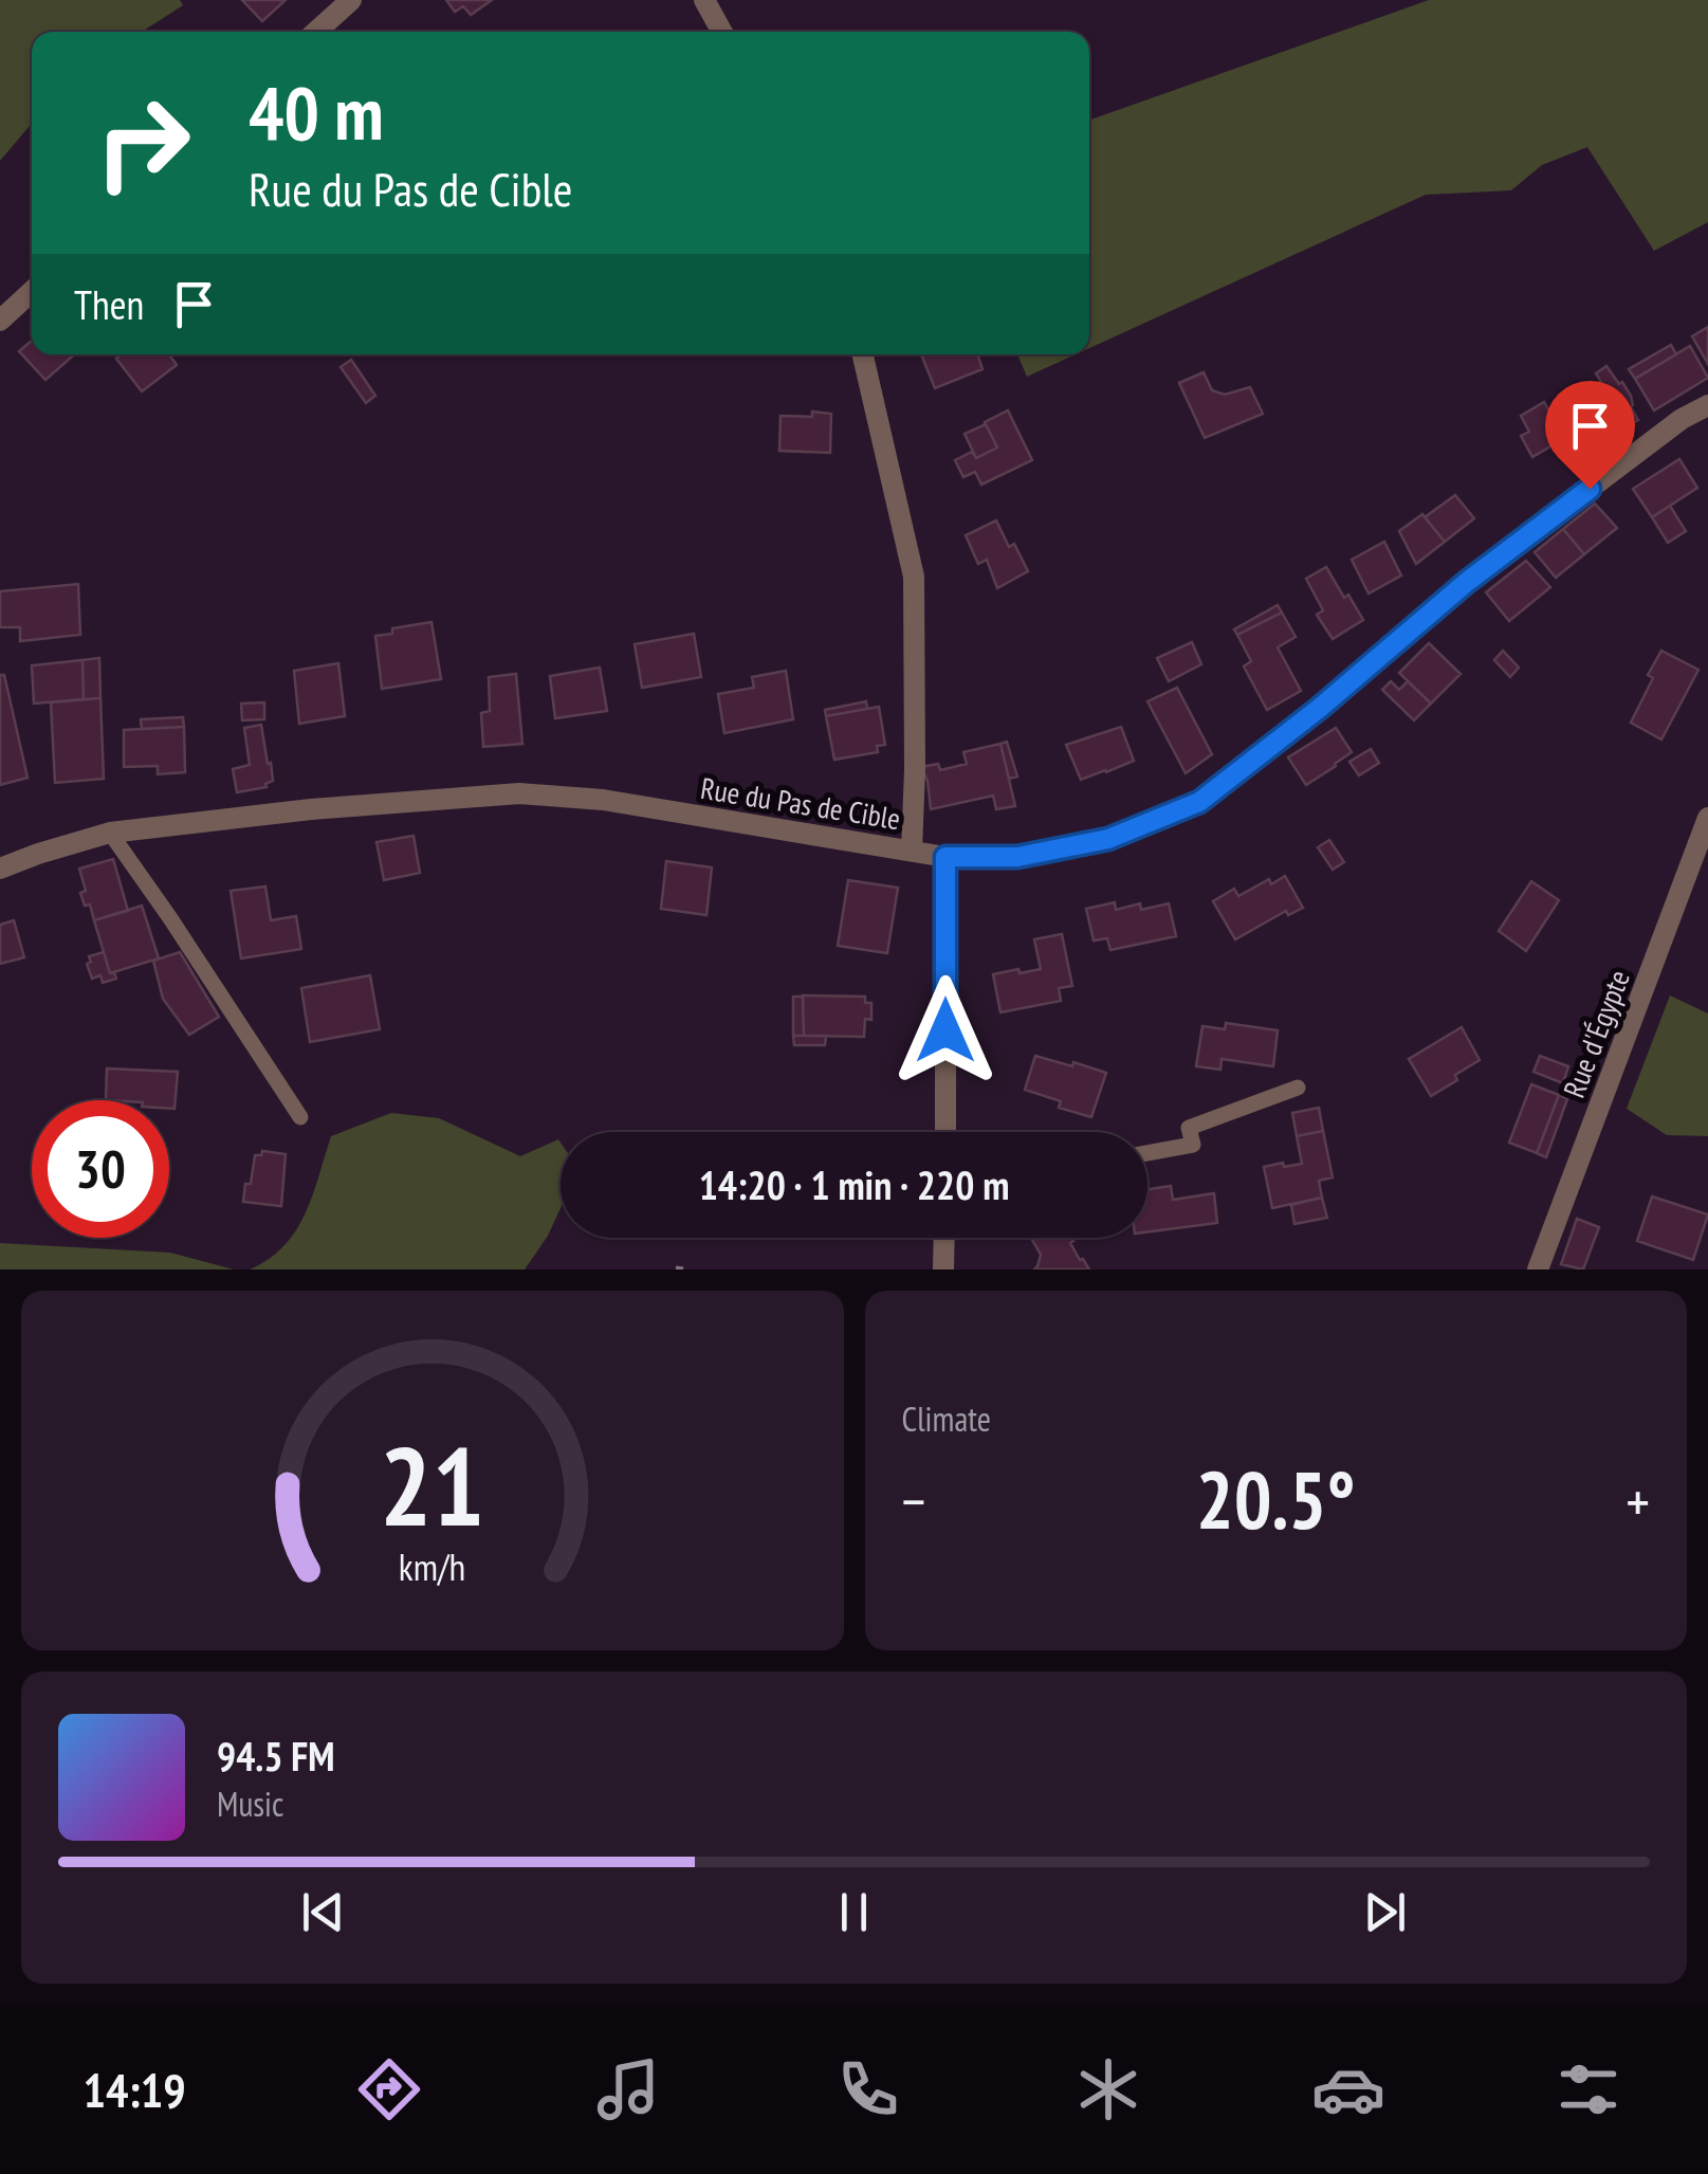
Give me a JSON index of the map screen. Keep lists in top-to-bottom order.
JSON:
{
  "streets": {
    "street": ["Rue du Pas de Cible", "Rue d'Égypte"]
  },
  "page": {
    "turn": ["40 m", "Rue du Pas de Cible"],
    "then": "Then",
    "limit": "30",
    "trip": "14:20 · 1 min · 220 m",
    "tile": "Climate",
    "heat": ["−", "20.5°", "+"],
    "song": ["94.5 FM", "Music"],
    "tabs": "14:19",
    "gauge": ["21", "km/h"]
  }
}
